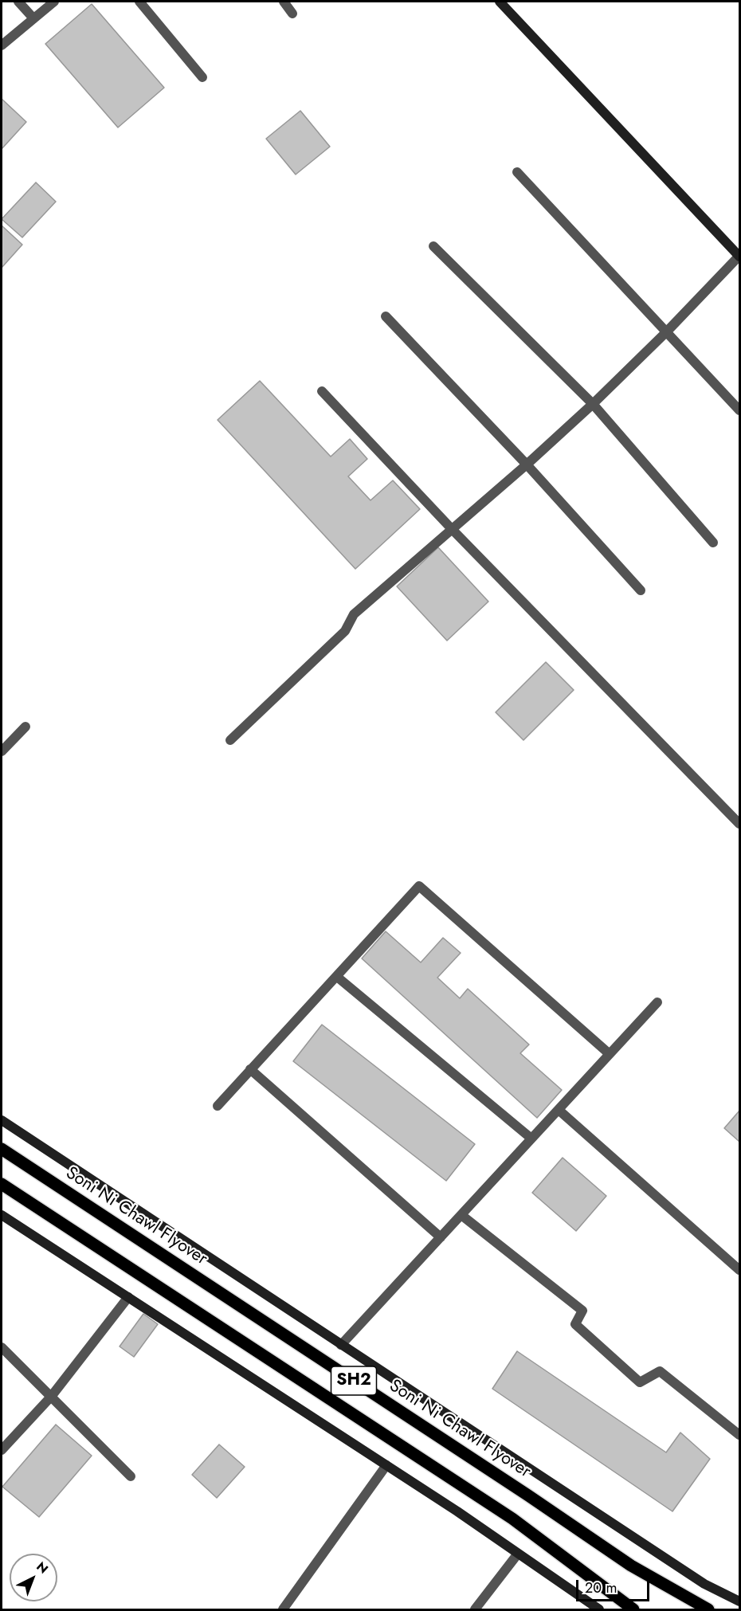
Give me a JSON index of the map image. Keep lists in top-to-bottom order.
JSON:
{
  "streets": {
    "main road": ["Soni Ni Chawl Flyover", "SH2"]
  },
  "scale_bar": "20 m",
  "north": "top right"
}
